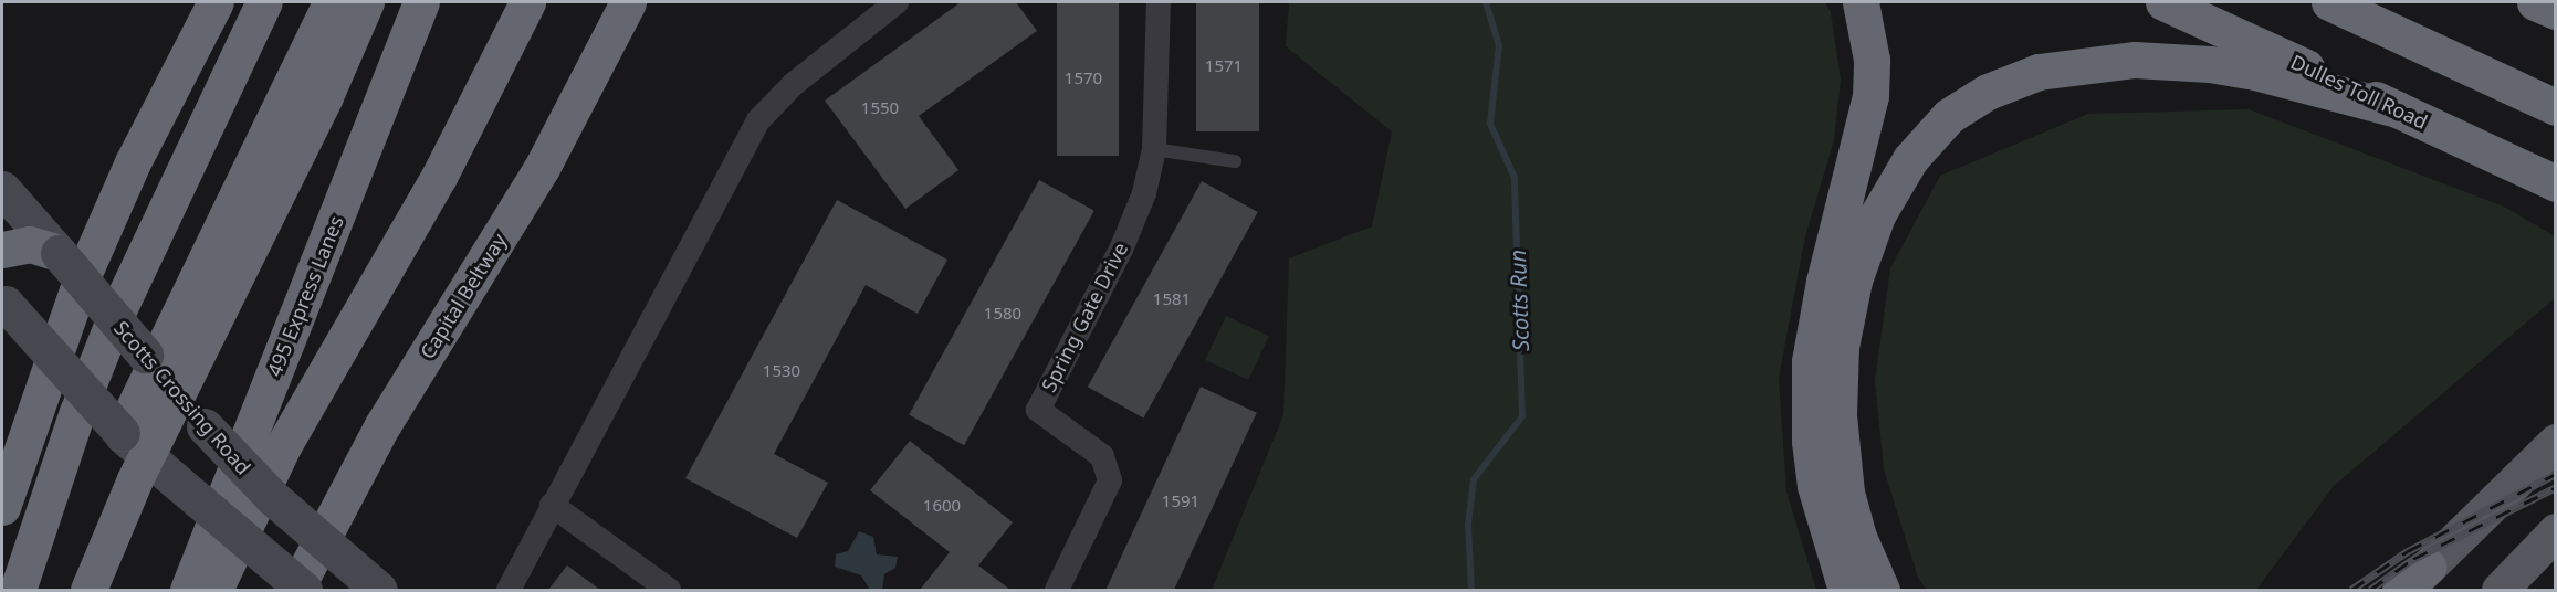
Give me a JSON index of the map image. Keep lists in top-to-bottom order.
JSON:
{
  "streets": {
    "highway": ["Dulles Toll Road", "495 Express Lanes", "Capital Beltway"],
    "main road": ["Scotts Crossing Road"],
    "street": ["Spring Gate Drive"]
  },
  "water": ["Scotts Run"],
  "house_numbers": [
    "1571",
    "1570",
    "1550",
    "1581",
    "1580",
    "1530",
    "1591",
    "1600"
  ]
}
